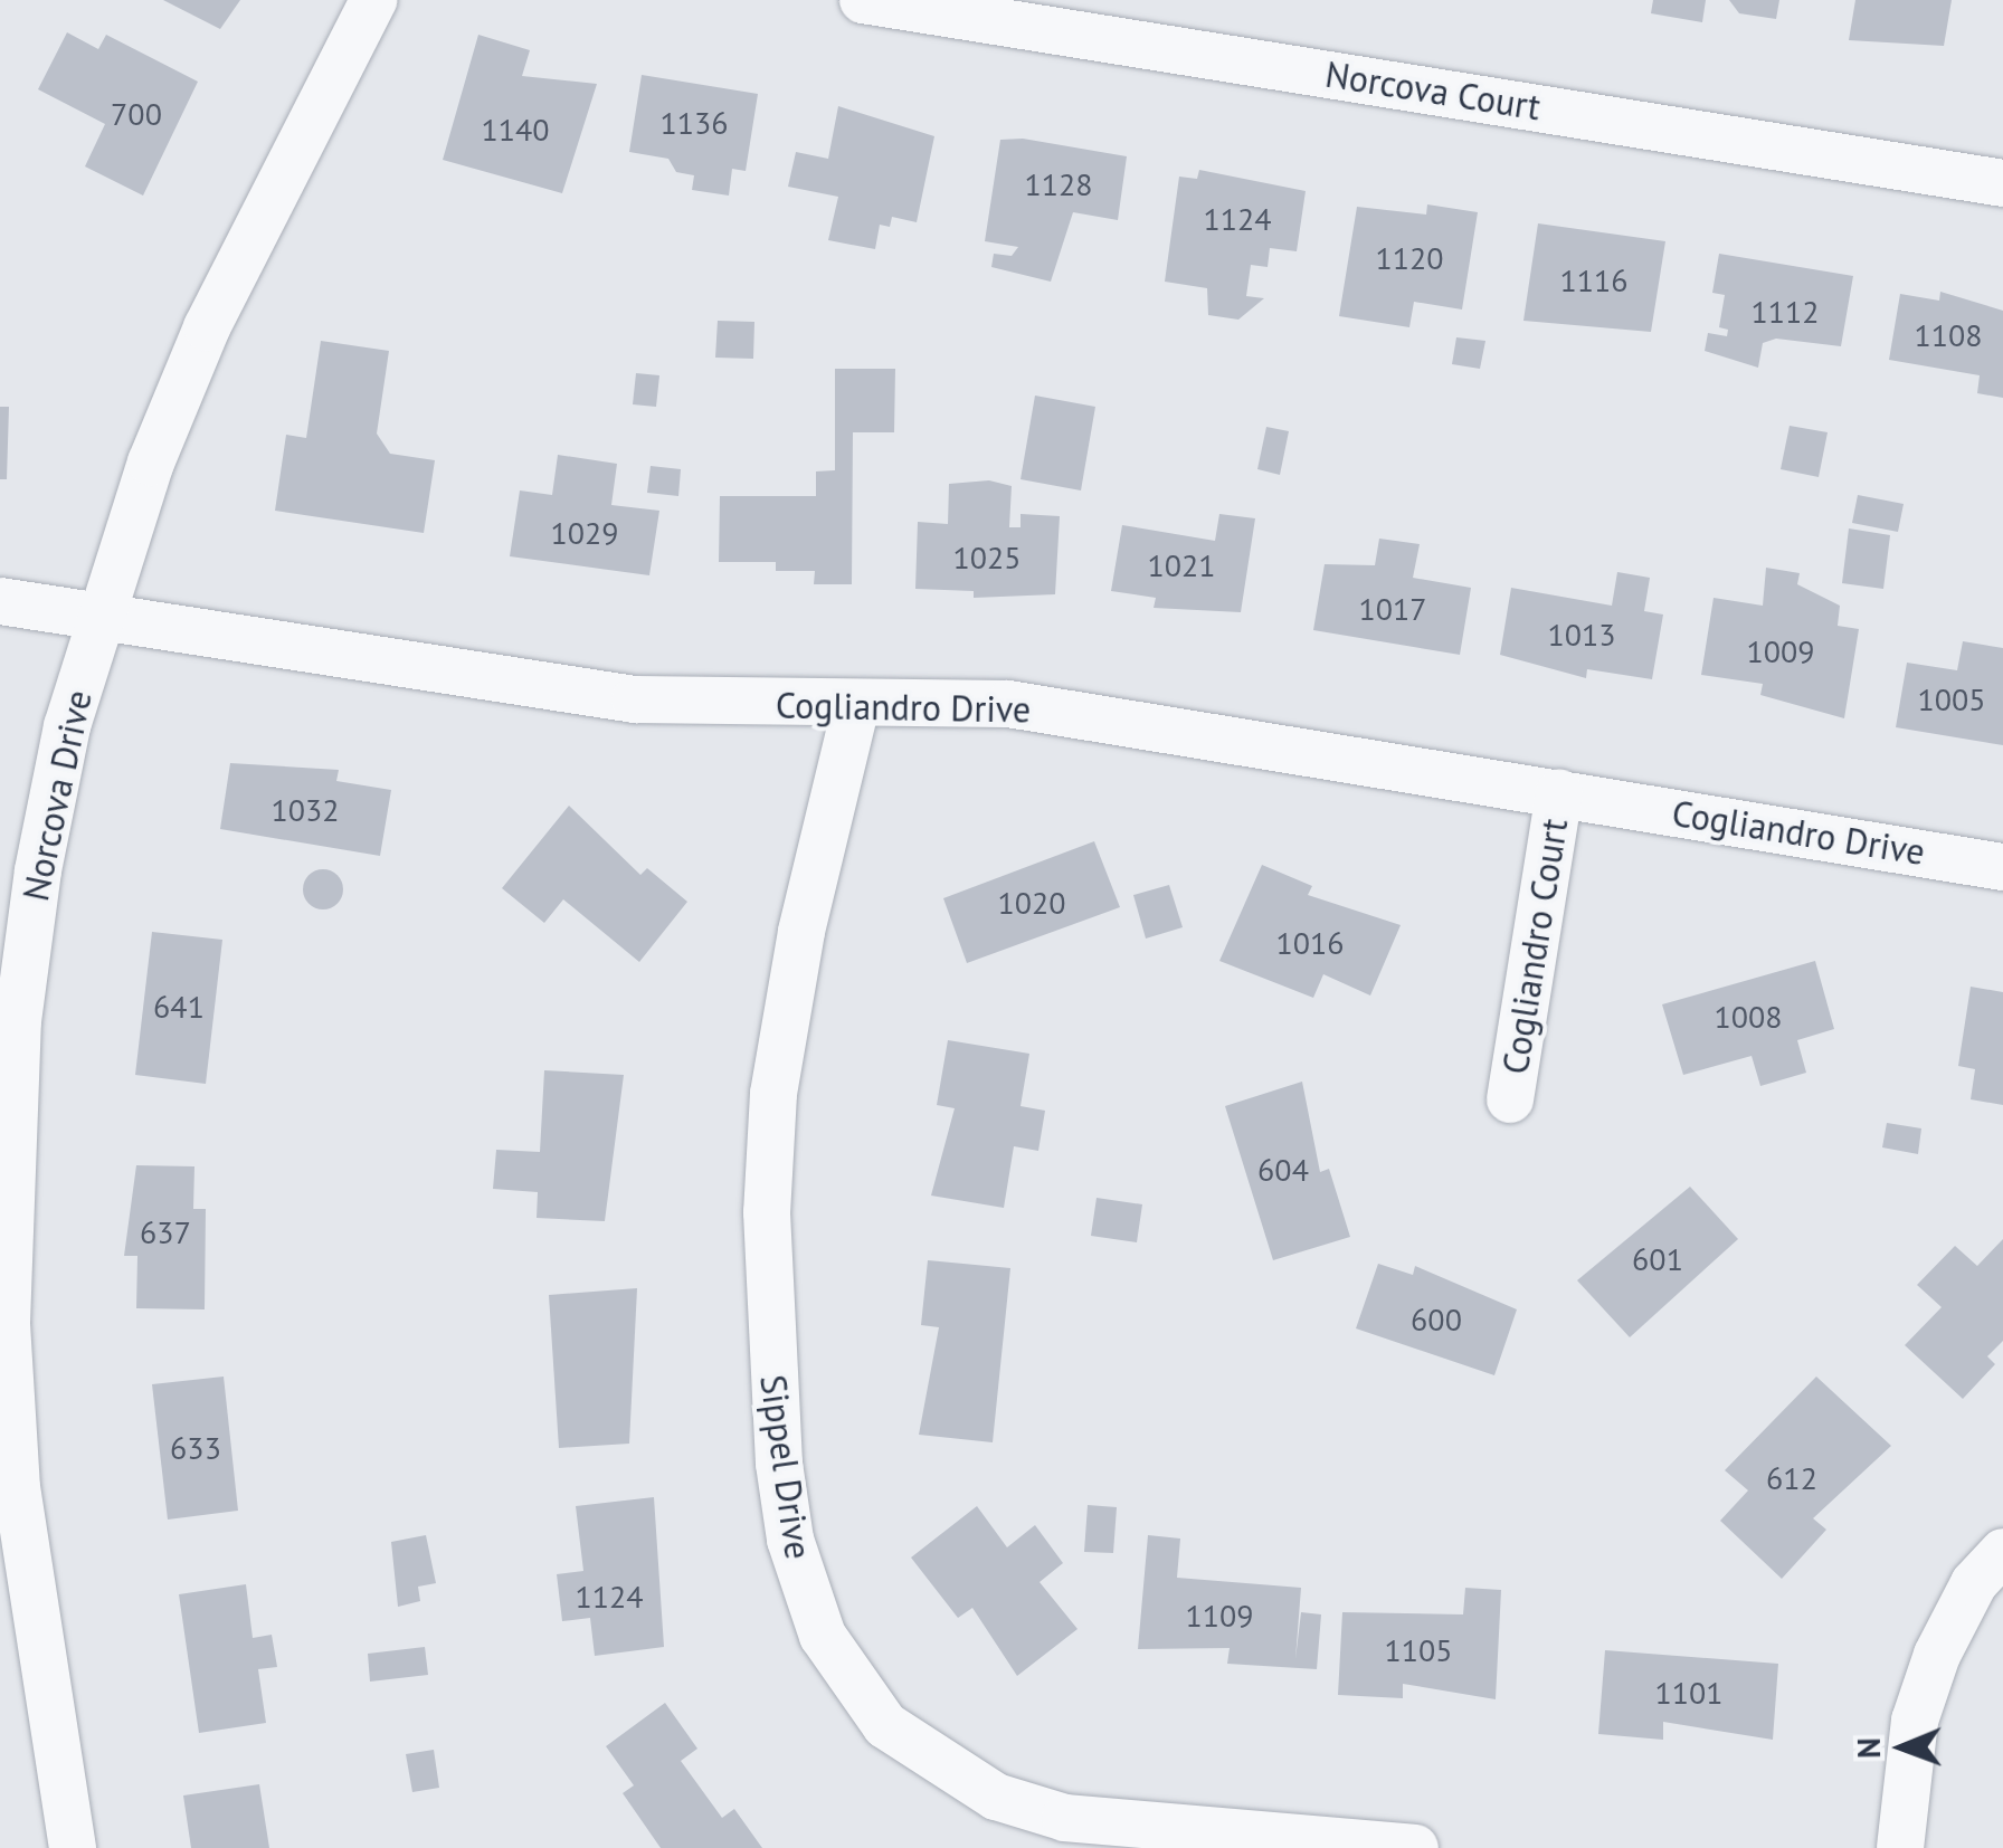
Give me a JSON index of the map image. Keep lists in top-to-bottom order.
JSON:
{
  "streets": {
    "street": [
      "Norcova Court",
      "Cogliandro Drive",
      "Norcova Drive",
      "Cogliandro Court",
      "Sippel Drive"
    ]
  },
  "crossings": [
    ["Cogliandro Drive", "Norcova Drive"],
    ["Cogliandro Drive", "Cogliandro Court"],
    ["Cogliandro Drive", "Sippel Drive"]
  ],
  "house_numbers": [
    "700",
    "1136",
    "1140",
    "1128",
    "1124",
    "1120",
    "1116",
    "1112",
    "1108",
    "1029",
    "1025",
    "1021",
    "1017",
    "1013",
    "1009",
    "1005",
    "1032",
    "1020",
    "1016",
    "641",
    "1008",
    "604",
    "637",
    "601",
    "600",
    "633",
    "612",
    "1124",
    "1109",
    "1105",
    "1101"
  ],
  "north": "left"
}
